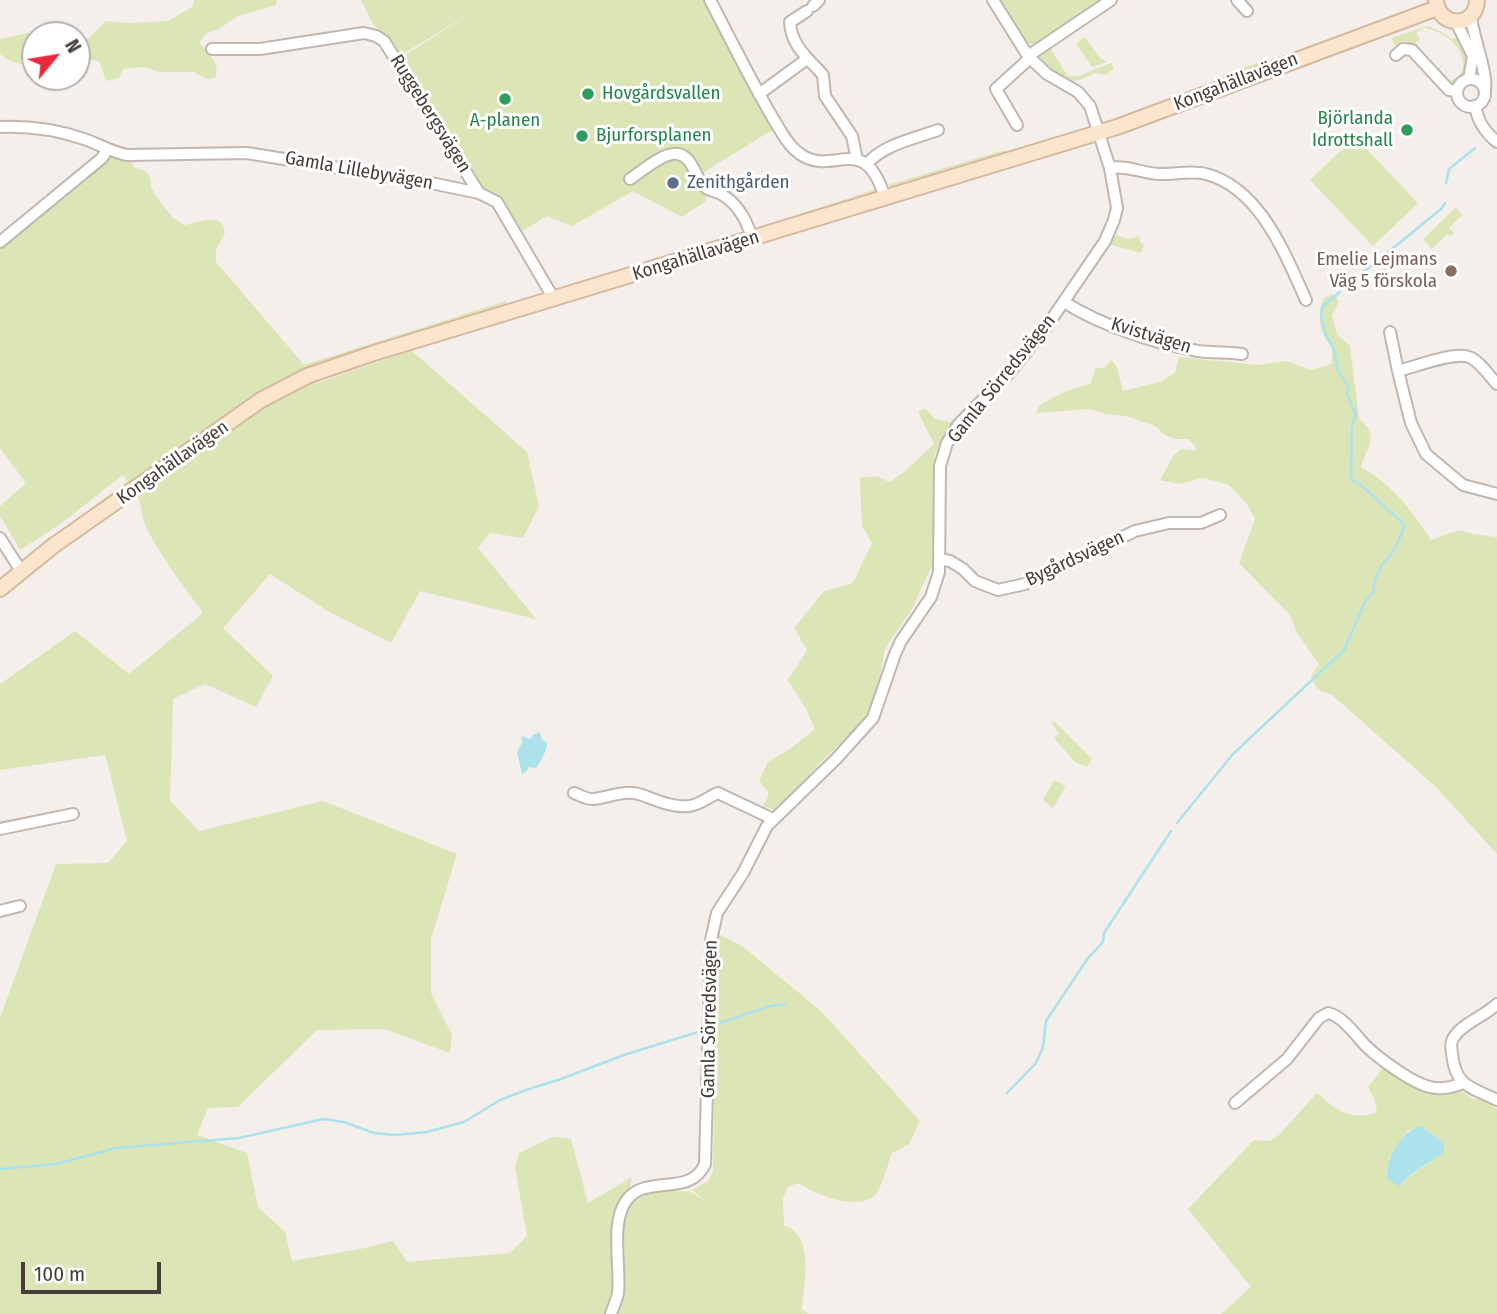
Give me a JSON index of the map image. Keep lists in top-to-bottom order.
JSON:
{
  "streets": {
    "street": [
      "Kongahällavägen",
      "Ruggebergsvägen",
      "Gamla Lillebyvägen",
      "Kvistvägen",
      "Gamla Sörredsvägen",
      "Bygårdsvägen"
    ]
  },
  "crossings": [
    ["Kongahällavägen", "Gamla Lillebyvägen"],
    ["Kongahällavägen", "Gamla Sörredsvägen"],
    ["Ruggebergsvägen", "Gamla Lillebyvägen"],
    ["Kvistvägen", "Gamla Sörredsvägen"],
    ["Gamla Sörredsvägen", "Bygårdsvägen"]
  ],
  "places": [
    "Hovgårdsvallen",
    "A-planen",
    "Björlanda Idrottshall",
    "Bjurforsplanen",
    "Zenithgården",
    "Emelie Lejmans Väg 5 förskola"
  ],
  "scale_bar": "100 m",
  "north": "top right"
}
